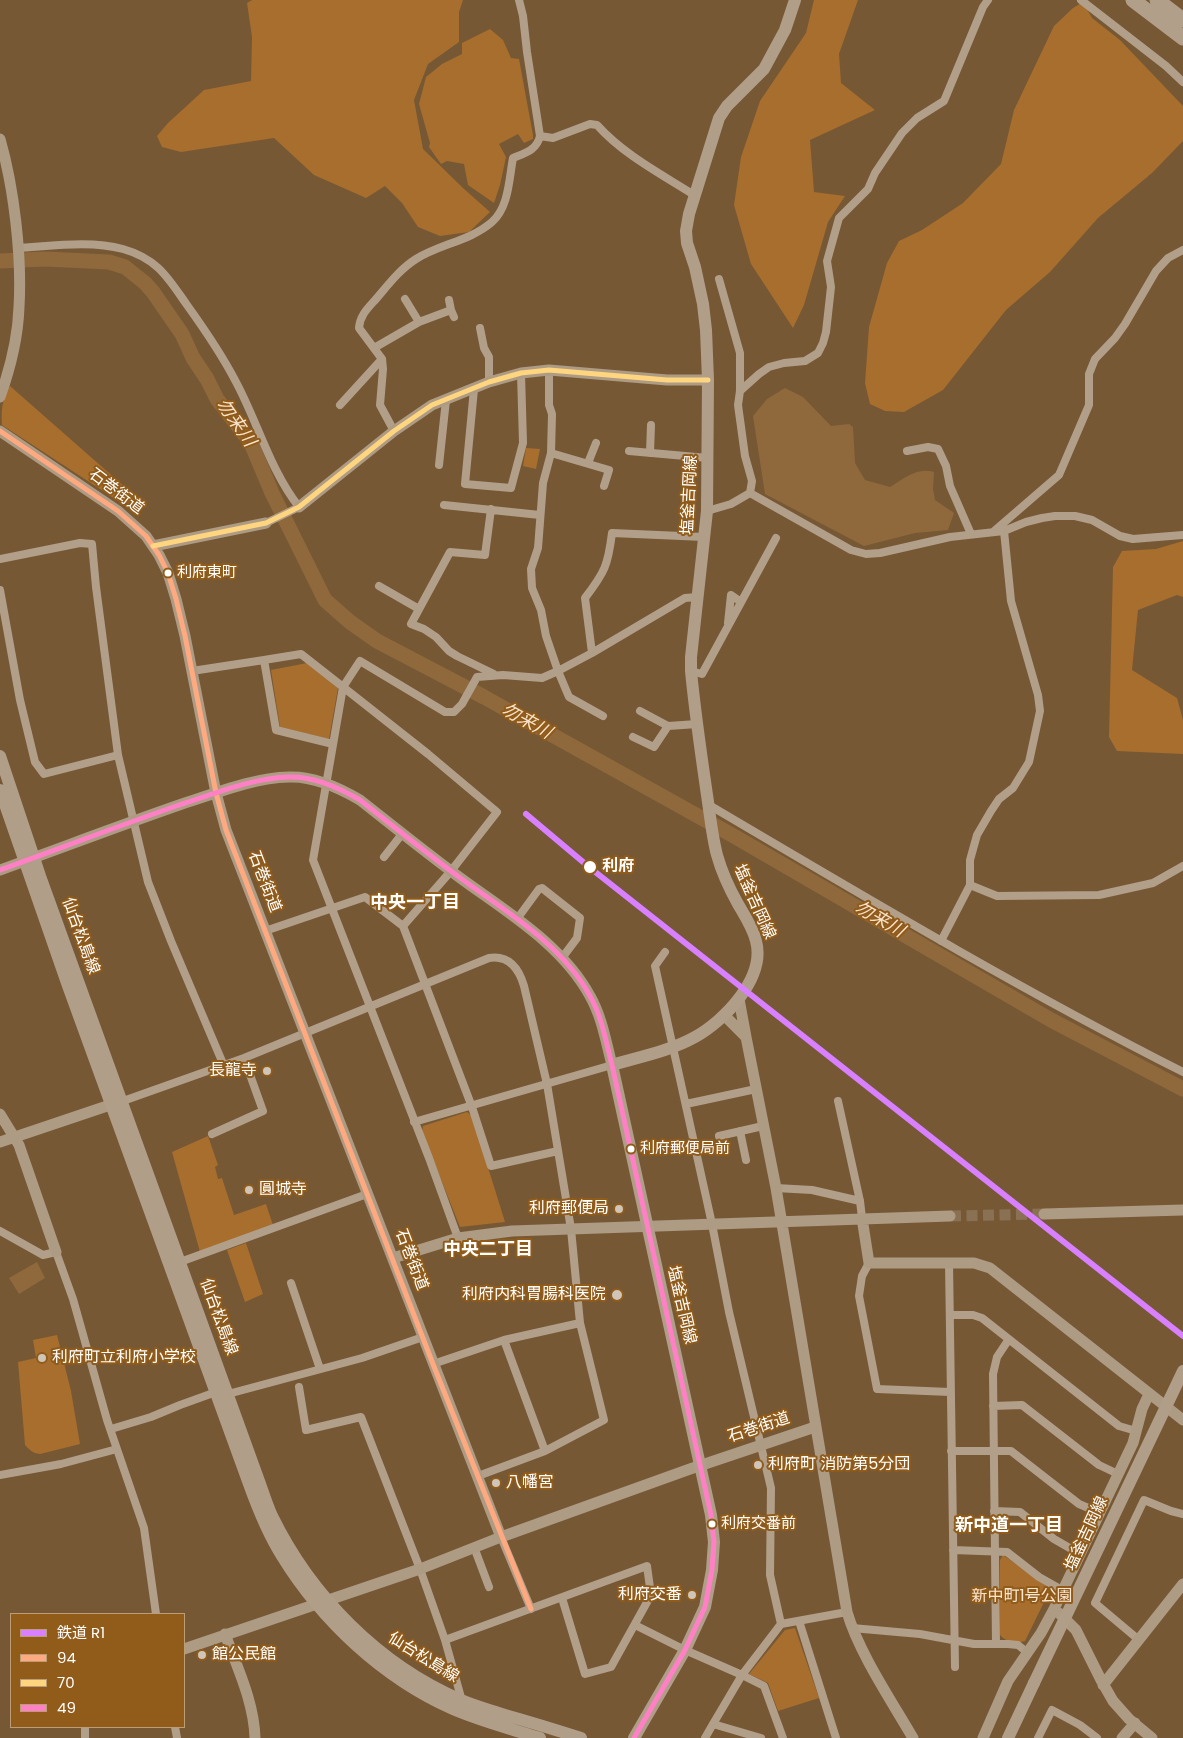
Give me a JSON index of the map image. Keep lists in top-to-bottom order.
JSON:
{
  "streets": {
    "main road": ["塩釜吉岡線", "仙台松島線"],
    "street": ["石巻街道"]
  },
  "crossings": [
    ["石巻街道", "塩釜吉岡線"]
  ],
  "districts": ["中央一丁目", "中央二丁目", "新中道一丁目"],
  "water": ["勿来川"],
  "parks": ["新中町1号公園"],
  "places": [
    "利府東町",
    "利府",
    "長龍寺",
    "利府郵便局前",
    "圓城寺",
    "利府郵便局",
    "利府内科胃腸科医院",
    "利府町立利府小学校",
    "利府町 消防第5分団",
    "八幡宮",
    "利府交番前",
    "利府交番",
    "館公民館"
  ],
  "lines": [
    "transit line 70",
    "transit line 94",
    "transit line 49",
    "rail line R1"
  ],
  "legend": [
    "鉄道 R1",
    "94",
    "70",
    "49"
  ]
}
